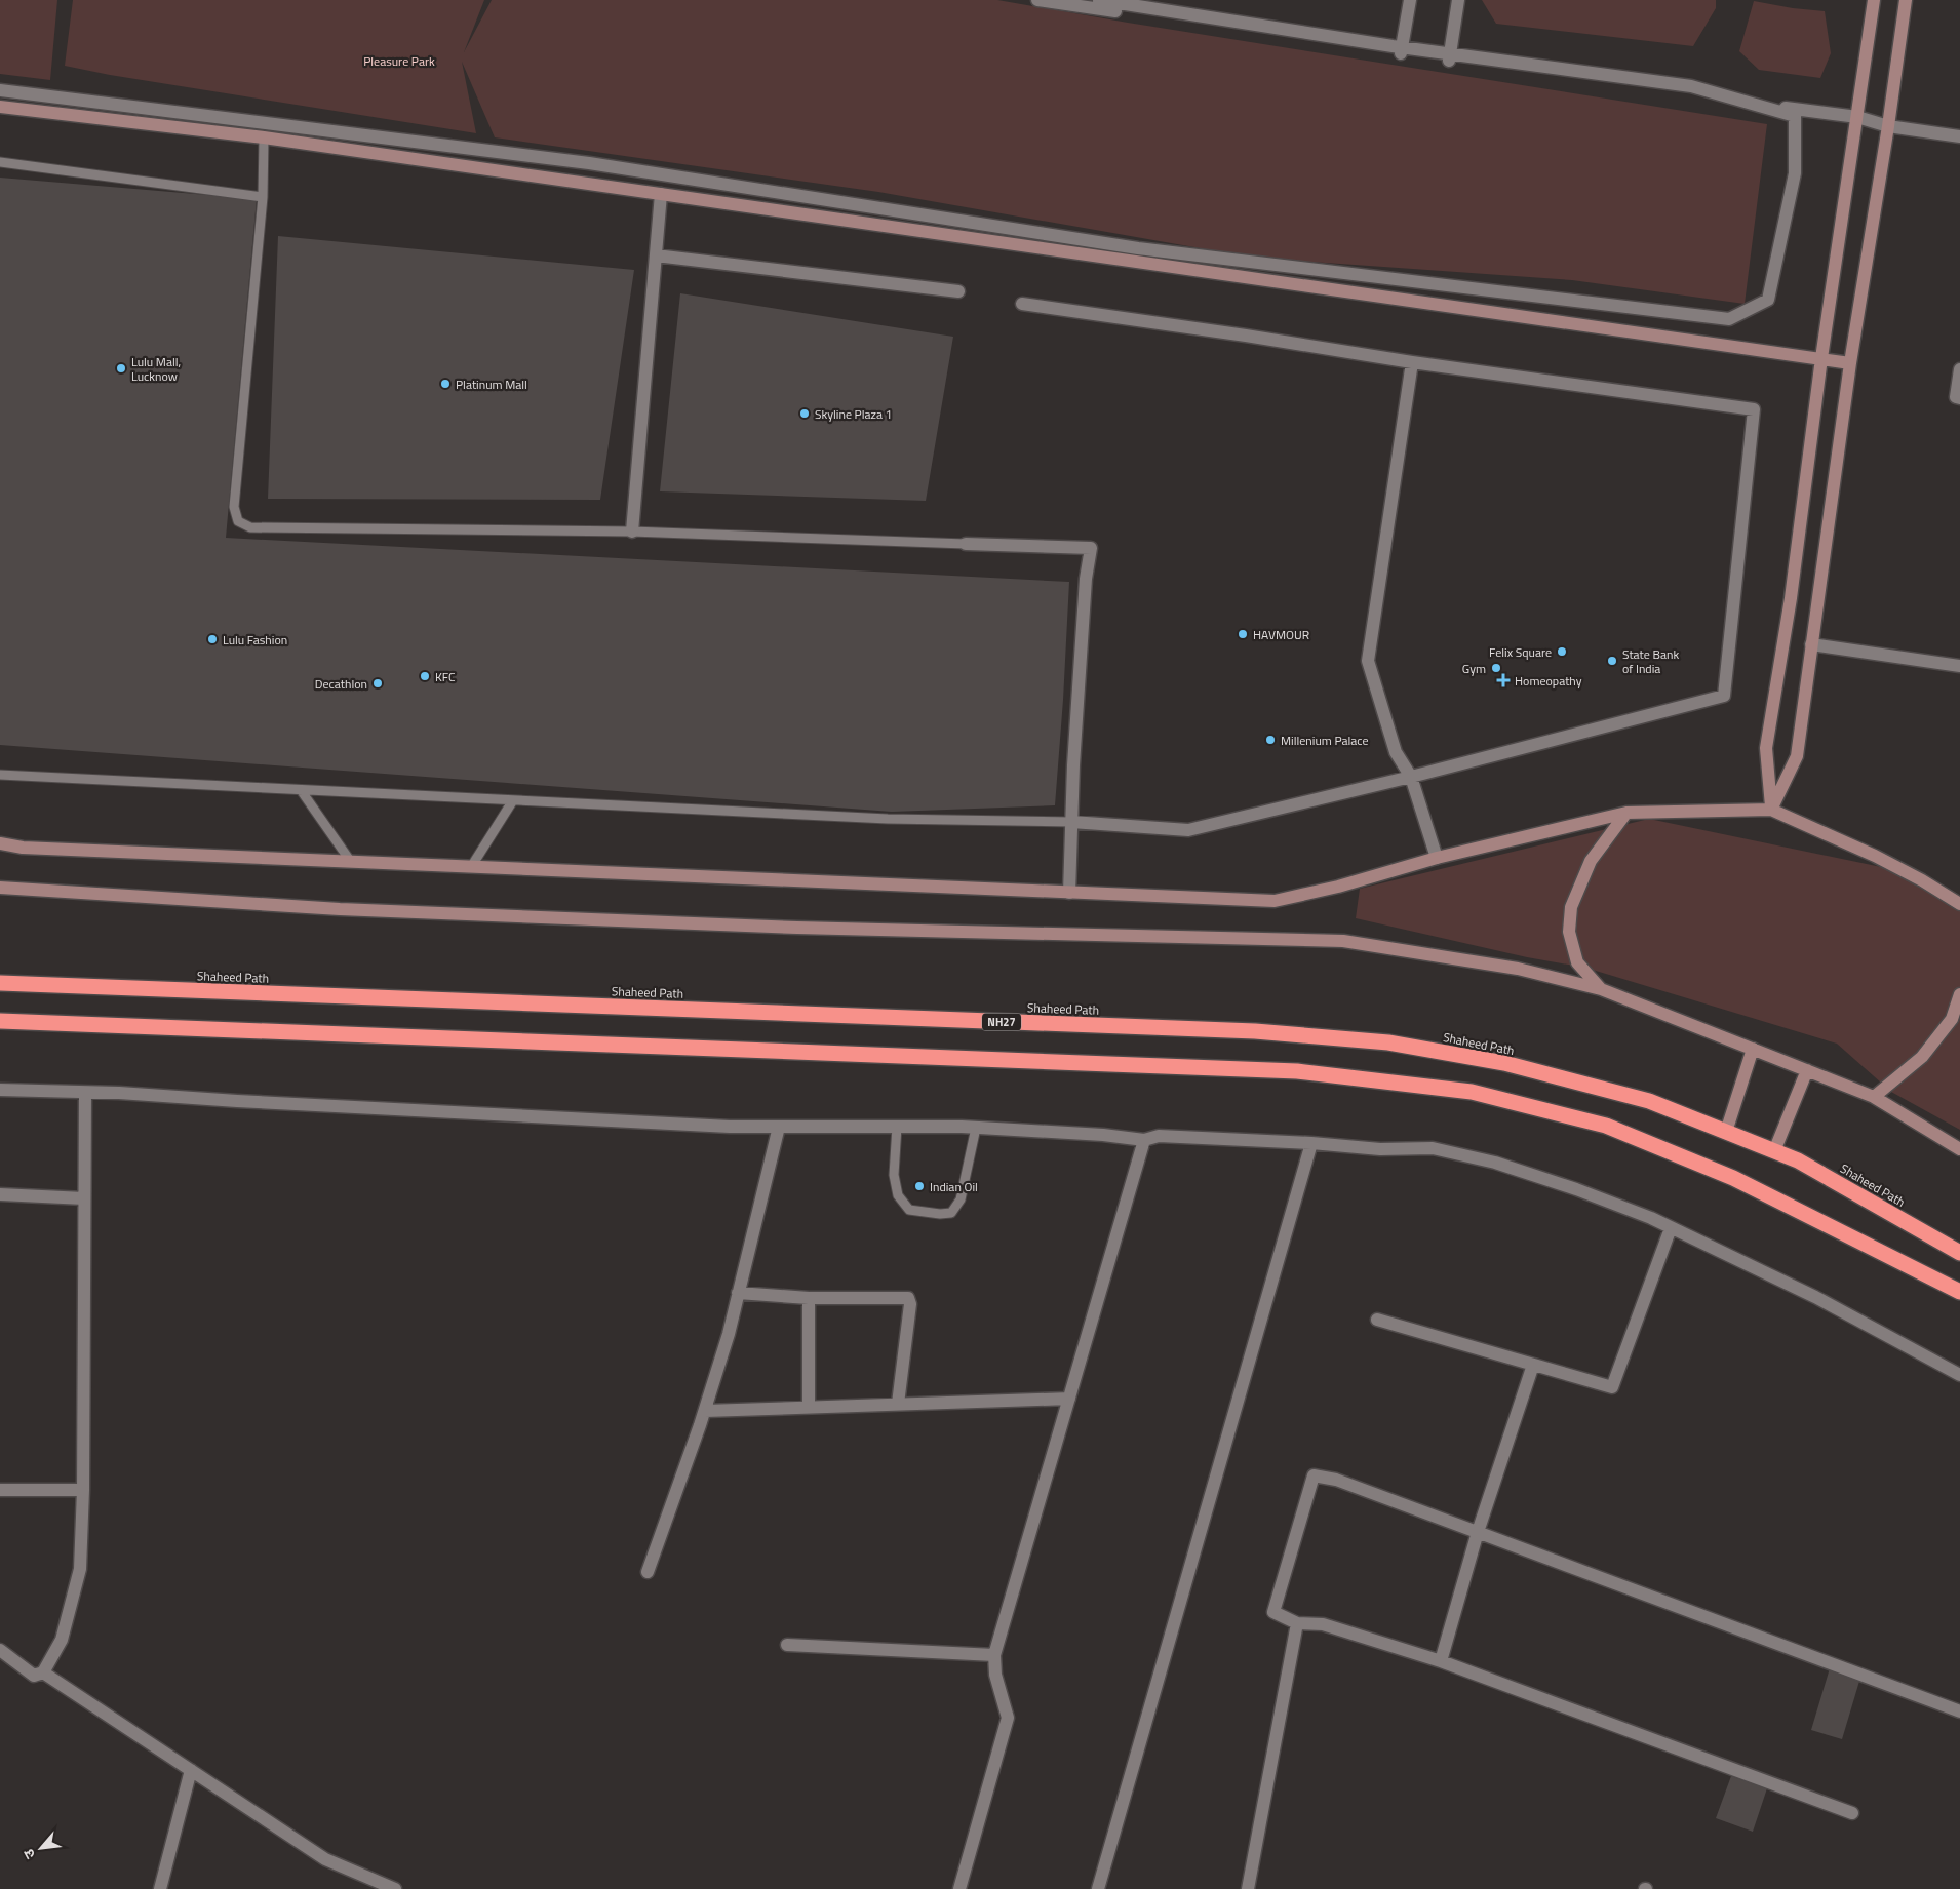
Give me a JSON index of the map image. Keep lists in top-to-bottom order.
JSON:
{
  "streets": {
    "highway": ["Shaheed Path", "NH27"]
  },
  "parks": ["Pleasure Park"],
  "places": {
    "other": [
      "Lulu Mall, Lucknow",
      "Platinum Mall",
      "Skyline Plaza 1",
      "HAVMOUR",
      "Lulu Fashion",
      "Felix Square",
      "State Bank of India",
      "Gym",
      "KFC",
      "Decathlon",
      "Millenium Palace",
      "Indian Oil"
    ],
    "health": ["Homeopathy"]
  },
  "north": "bottom left"
}
